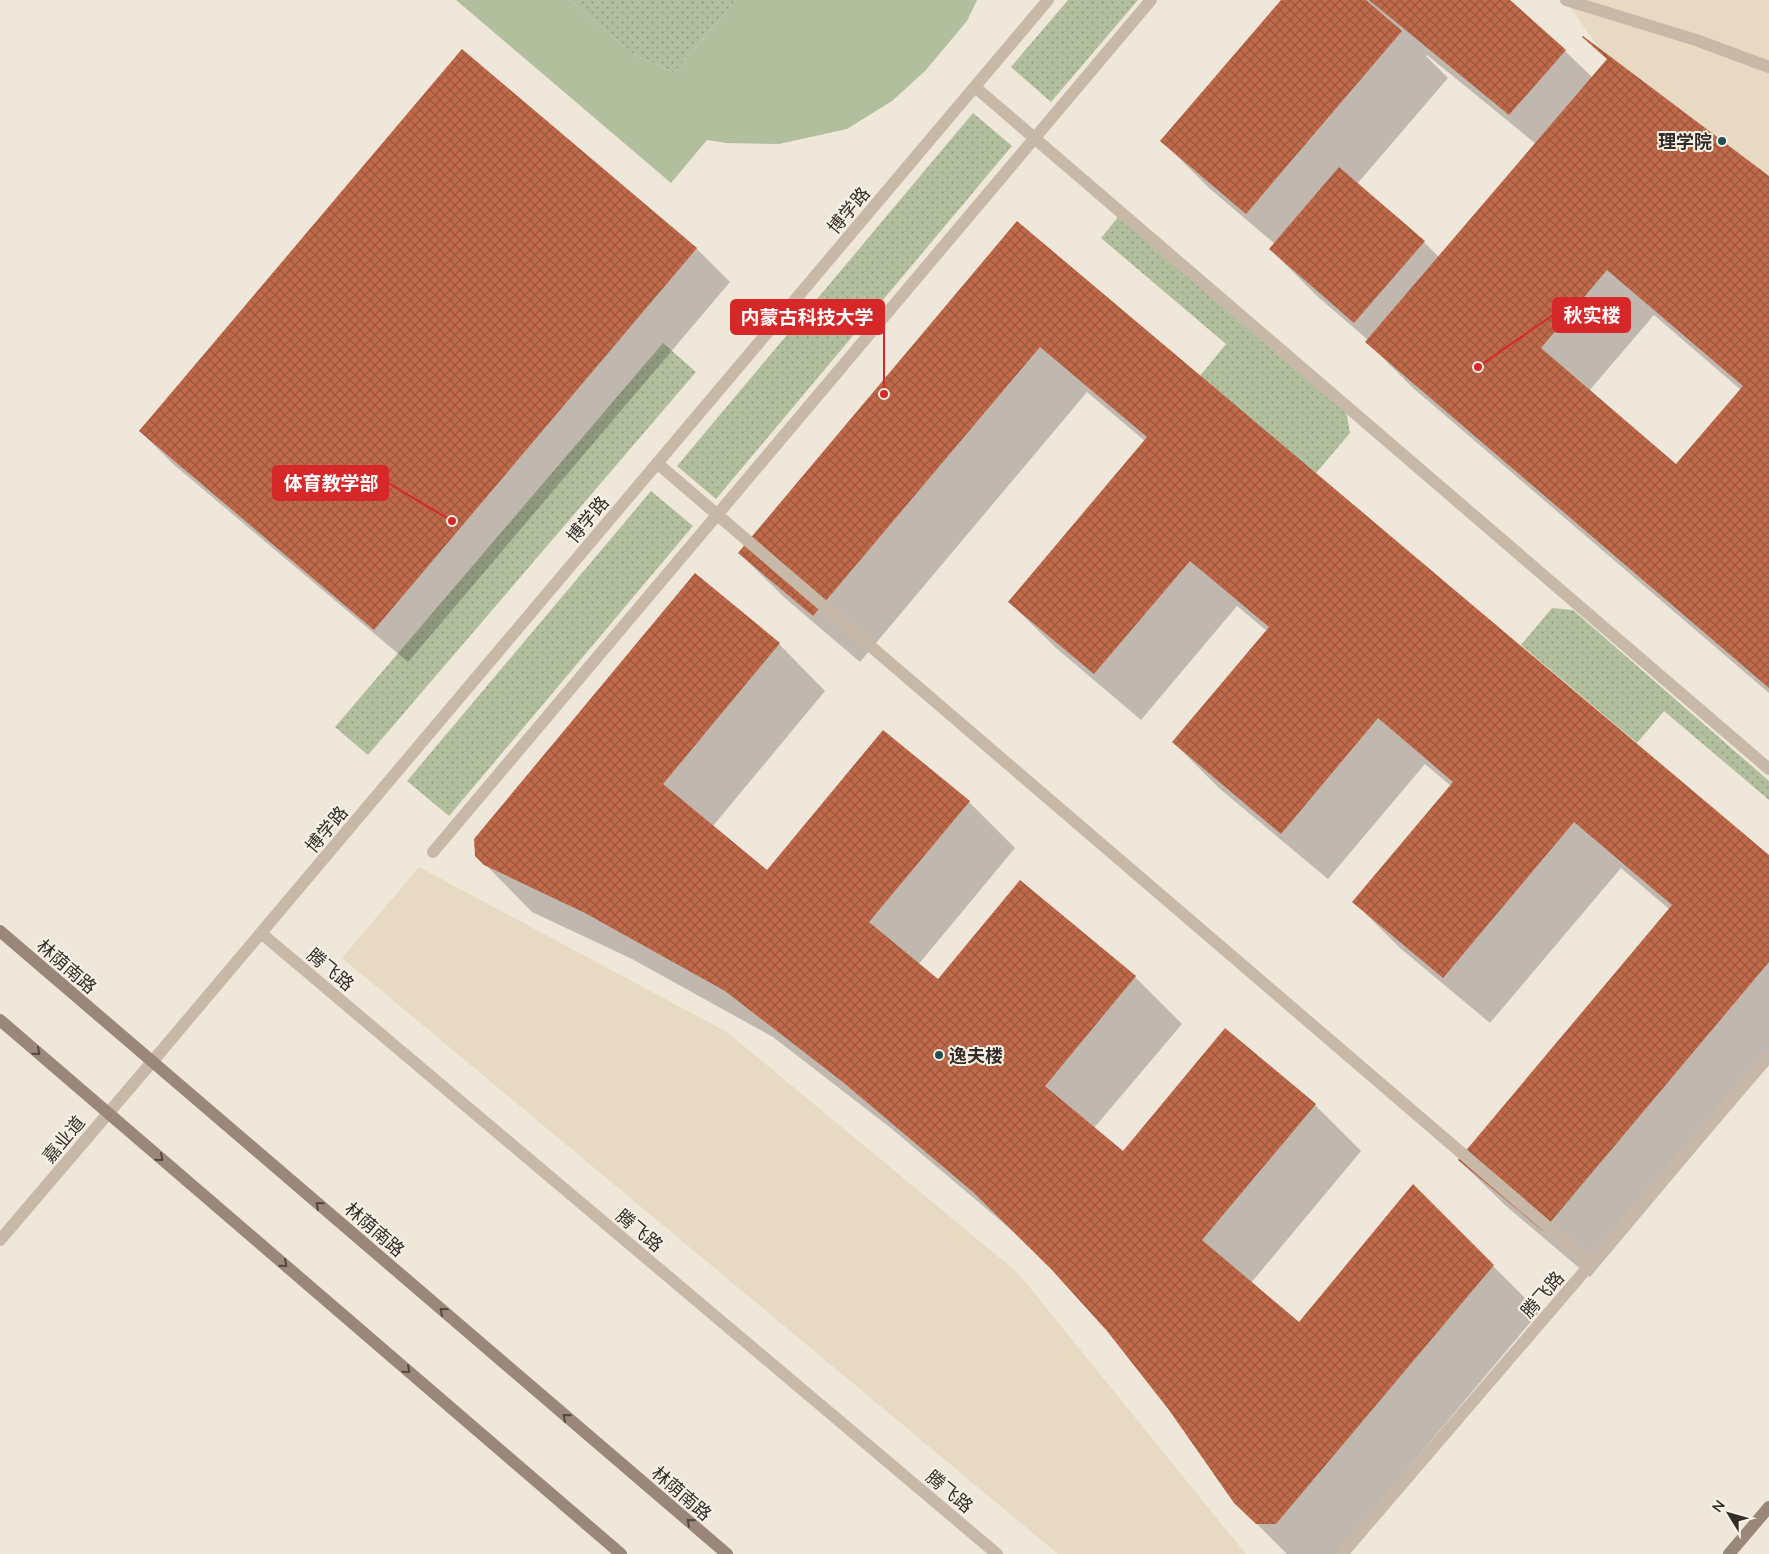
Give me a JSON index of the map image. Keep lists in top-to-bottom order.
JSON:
{
  "streets": {
    "main road": ["林荫南路"],
    "street": ["博学路", "腾飞路", "嘉业道"]
  },
  "crossings": [
    ["博学路", "林荫南路"],
    ["博学路", "腾飞路"],
    ["博学路", "嘉业道"],
    ["林荫南路", "嘉业道"]
  ],
  "places": [
    "理学院",
    "秋实楼",
    "内蒙古科技大学",
    "体育教学部",
    "逸夫楼"
  ],
  "north": "top left"
}
